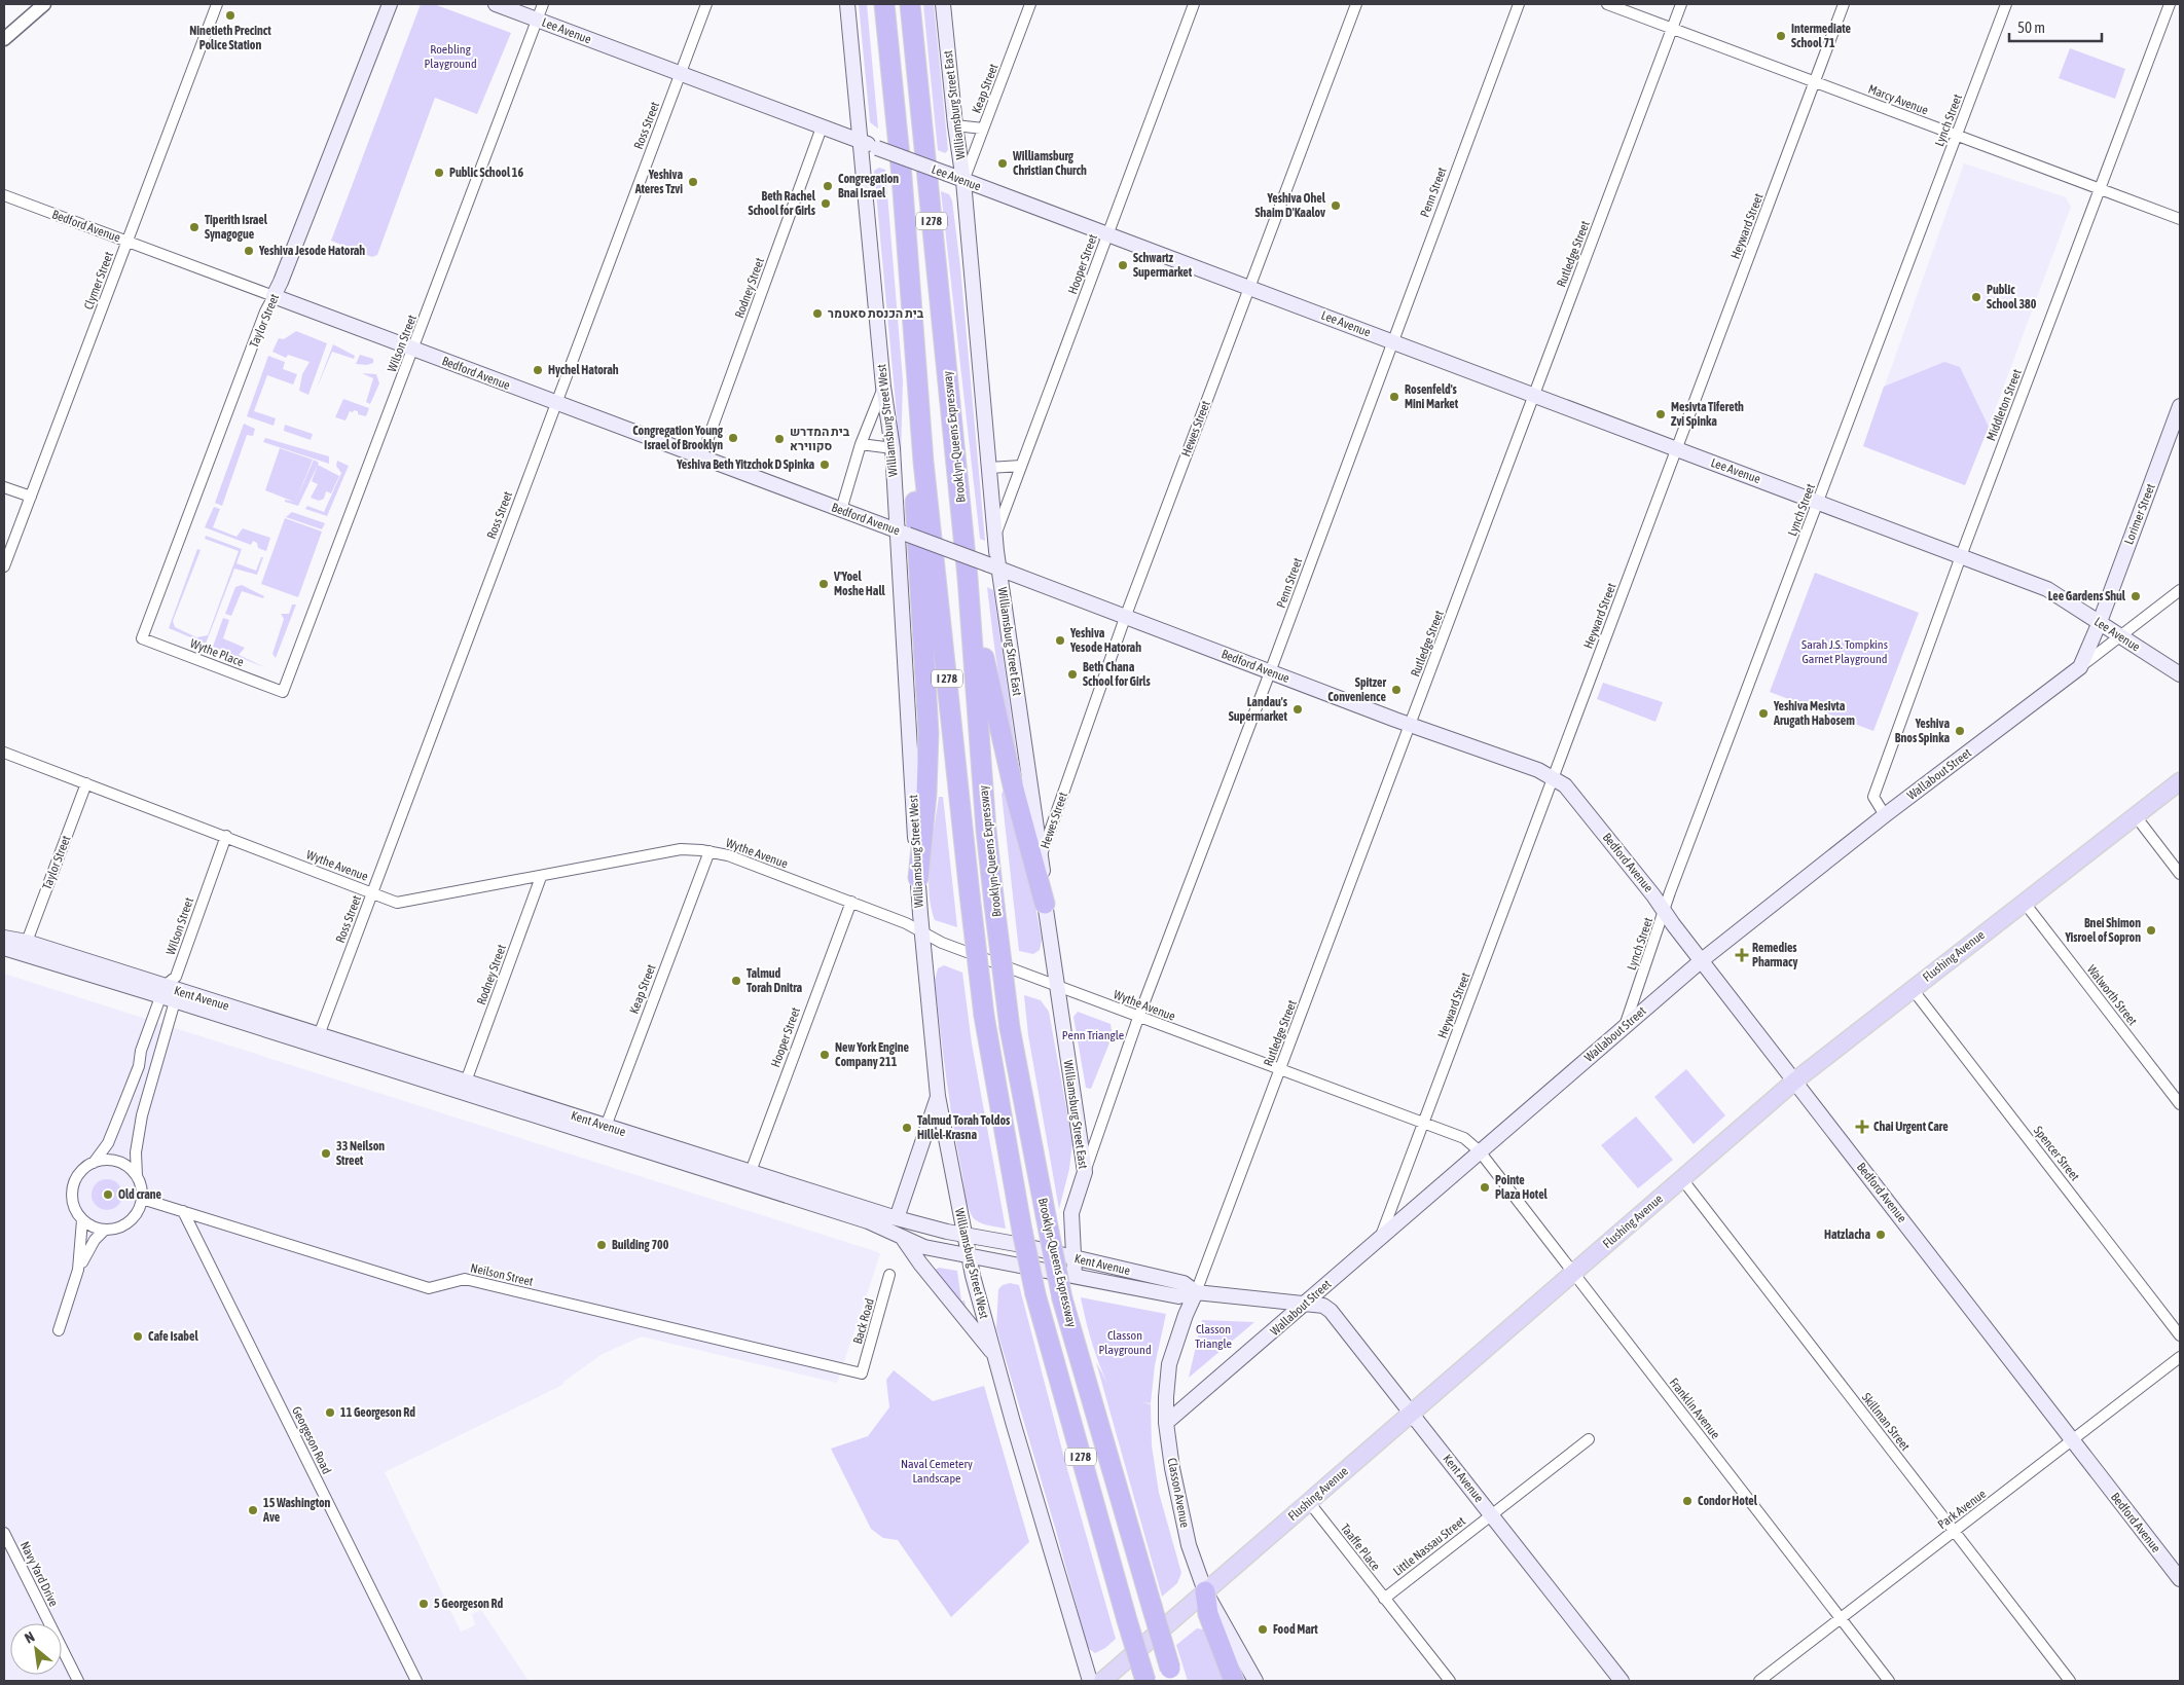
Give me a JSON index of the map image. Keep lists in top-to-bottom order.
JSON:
{
  "streets": {
    "highway": ["I 278", "Brooklyn-Queens Expressway"],
    "main road": [
      "Lee Avenue",
      "Williamsburg Street East",
      "Bedford Avenue",
      "Taylor Street",
      "Williamsburg Street West",
      "Lorimer Street",
      "Wallabout Street",
      "Flushing Avenue",
      "Kent Avenue",
      "Classon Avenue"
    ],
    "street": [
      "Keap Street",
      "Marcy Avenue",
      "Lynch Street",
      "Ross Street",
      "Penn Street",
      "Heyward Street",
      "Rutledge Street",
      "Hooper Street",
      "Clymer Street",
      "Rodney Street",
      "Wilson Street",
      "Middleton Street",
      "Hewes Street",
      "Wythe Place",
      "Wythe Avenue",
      "Walworth Street",
      "Spencer Street",
      "Neilson Street",
      "Back Road",
      "Franklin Avenue",
      "Skillman Street",
      "Georgeson Road",
      "Park Avenue",
      "Little Nassau Street",
      "Taaffe Place",
      "Navy Yard Drive"
    ]
  },
  "crossings": [
    ["Lee Avenue", "Keap Street"],
    ["Lee Avenue", "Williamsburg Street East"],
    ["Lee Avenue", "Lynch Street"],
    ["Lee Avenue", "Ross Street"],
    ["Lee Avenue", "Penn Street"],
    ["Lee Avenue", "Heyward Street"],
    ["Lee Avenue", "Rutledge Street"],
    ["Lee Avenue", "Hooper Street"],
    ["Lee Avenue", "Rodney Street"],
    ["Lee Avenue", "Wilson Street"],
    ["Lee Avenue", "Middleton Street"],
    ["Lee Avenue", "Williamsburg Street West"],
    ["Lee Avenue", "Hewes Street"],
    ["Lee Avenue", "Lorimer Street"],
    ["Lee Avenue", "Wallabout Street"],
    ["Keap Street", "Williamsburg Street East"],
    ["Keap Street", "Wythe Avenue"],
    ["Keap Street", "Kent Avenue"],
    ["Marcy Avenue", "Lynch Street"],
    ["Marcy Avenue", "Heyward Street"],
    ["Marcy Avenue", "Rutledge Street"],
    ["Marcy Avenue", "Middleton Street"],
    ["Williamsburg Street East", "Penn Street"],
    ["Williamsburg Street East", "Bedford Avenue"],
    ["Williamsburg Street East", "Hooper Street"],
    ["Williamsburg Street East", "Hewes Street"],
    ["Williamsburg Street East", "Wythe Avenue"],
    ["Williamsburg Street East", "Kent Avenue"],
    ["Lynch Street", "Bedford Avenue"],
    ["Lynch Street", "Wallabout Street"],
    ["Ross Street", "Bedford Avenue"],
    ["Ross Street", "Wythe Avenue"],
    ["Ross Street", "Kent Avenue"],
    ["Penn Street", "Bedford Avenue"],
    ["Penn Street", "Wythe Avenue"],
    ["Bedford Avenue", "Heyward Street"],
    ["Bedford Avenue", "Rutledge Street"],
    ["Bedford Avenue", "Clymer Street"],
    ["Bedford Avenue", "Rodney Street"],
    ["Bedford Avenue", "Taylor Street"],
    ["Bedford Avenue", "Wilson Street"],
    ["Bedford Avenue", "Williamsburg Street West"],
    ["Bedford Avenue", "Hewes Street"],
    ["Bedford Avenue", "Wallabout Street"],
    ["Bedford Avenue", "Flushing Avenue"],
    ["Bedford Avenue", "Park Avenue"],
    ["Heyward Street", "Wallabout Street"],
    ["Heyward Street", "Wythe Avenue"],
    ["Rutledge Street", "Wythe Avenue"],
    ["Rutledge Street", "Kent Avenue"],
    ["Rutledge Street", "Classon Avenue"],
    ["Hooper Street", "Wythe Avenue"],
    ["Hooper Street", "Kent Avenue"],
    ["Rodney Street", "Wythe Avenue"],
    ["Rodney Street", "Kent Avenue"],
    ["Taylor Street", "Wythe Place"],
    ["Taylor Street", "Wythe Avenue"],
    ["Taylor Street", "Kent Avenue"],
    ["Wilson Street", "Wythe Place"],
    ["Wilson Street", "Wythe Avenue"],
    ["Wilson Street", "Kent Avenue"],
    ["Wilson Street", "Neilson Street"],
    ["Middleton Street", "Wallabout Street"],
    ["Williamsburg Street West", "Wythe Avenue"],
    ["Williamsburg Street West", "Kent Avenue"],
    ["Lorimer Street", "Wallabout Street"],
    ["Wallabout Street", "Wythe Avenue"],
    ["Wallabout Street", "Kent Avenue"],
    ["Wallabout Street", "Franklin Avenue"],
    ["Wallabout Street", "Classon Avenue"],
    ["Wythe Avenue", "Franklin Avenue"],
    ["Flushing Avenue", "Walworth Street"],
    ["Flushing Avenue", "Kent Avenue"],
    ["Flushing Avenue", "Spencer Street"],
    ["Flushing Avenue", "Franklin Avenue"],
    ["Flushing Avenue", "Skillman Street"],
    ["Flushing Avenue", "Classon Avenue"],
    ["Flushing Avenue", "Taaffe Place"],
    ["Kent Avenue", "Classon Avenue"],
    ["Kent Avenue", "Little Nassau Street"],
    ["Neilson Street", "Back Road"],
    ["Neilson Street", "Georgeson Road"],
    ["Franklin Avenue", "Park Avenue"],
    ["Skillman Street", "Park Avenue"],
    ["Little Nassau Street", "Taaffe Place"]
  ],
  "parks": [
    "Roebling Playground",
    "Sarah J.S. Tompkins Garnet Playground",
    "Penn Triangle",
    "Classon Triangle",
    "Classon Playground",
    "Naval Cemetery Landscape"
  ],
  "places": {
    "other": [
      "Ninetieth Precinct Police Station",
      "Intermediate School 71",
      "Williamsburg Christian Church",
      "Public School 16",
      "Yeshiva Ateres Tzvi",
      "Congregation Bnai Israel",
      "Beth Rachel School for Girls",
      "Yeshiva Ohel Shaim D'Kaalov",
      "Tiperith Israel Synagogue",
      "Yeshiva Jesode Hatorah",
      "Schwartz Supermarket",
      "Public School 380",
      "בית הכנסת סאטמר",
      "Hychel Hatorah",
      "Rosenfeld's Mini Market",
      "Mesivta Tifereth Zvi Spinka",
      "Congregation Young Israel of Brooklyn",
      "בית המדרש סקווירא",
      "Yeshiva Beth Yitzchok D Spinka",
      "V'Yoel Moshe Hall",
      "Lee Gardens Shul",
      "Yeshiva Yesode Hatorah",
      "Beth Chana School for Girls",
      "Spitzer Convenience",
      "Landau's Supermarket",
      "Yeshiva Mesivta Arugath Habosem",
      "Yeshiva Bnos Spinka",
      "Bnei Shimon Yisroel of Sopron",
      "Talmud Torah Dnitra",
      "New York Engine Company 211",
      "Talmud Torah Toldos Hillel-Krasna",
      "33 Neilson Street",
      "Pointe Plaza Hotel",
      "Old crane",
      "Hatzlacha",
      "Building 700",
      "Cafe Isabel",
      "11 Georgeson Rd",
      "Condor Hotel",
      "15 Washington Ave",
      "5 Georgeson Rd",
      "Food Mart"
    ],
    "health": ["Remedies Pharmacy", "Chai Urgent Care"]
  },
  "scale_bar": "50 m",
  "north": "top left"
}
